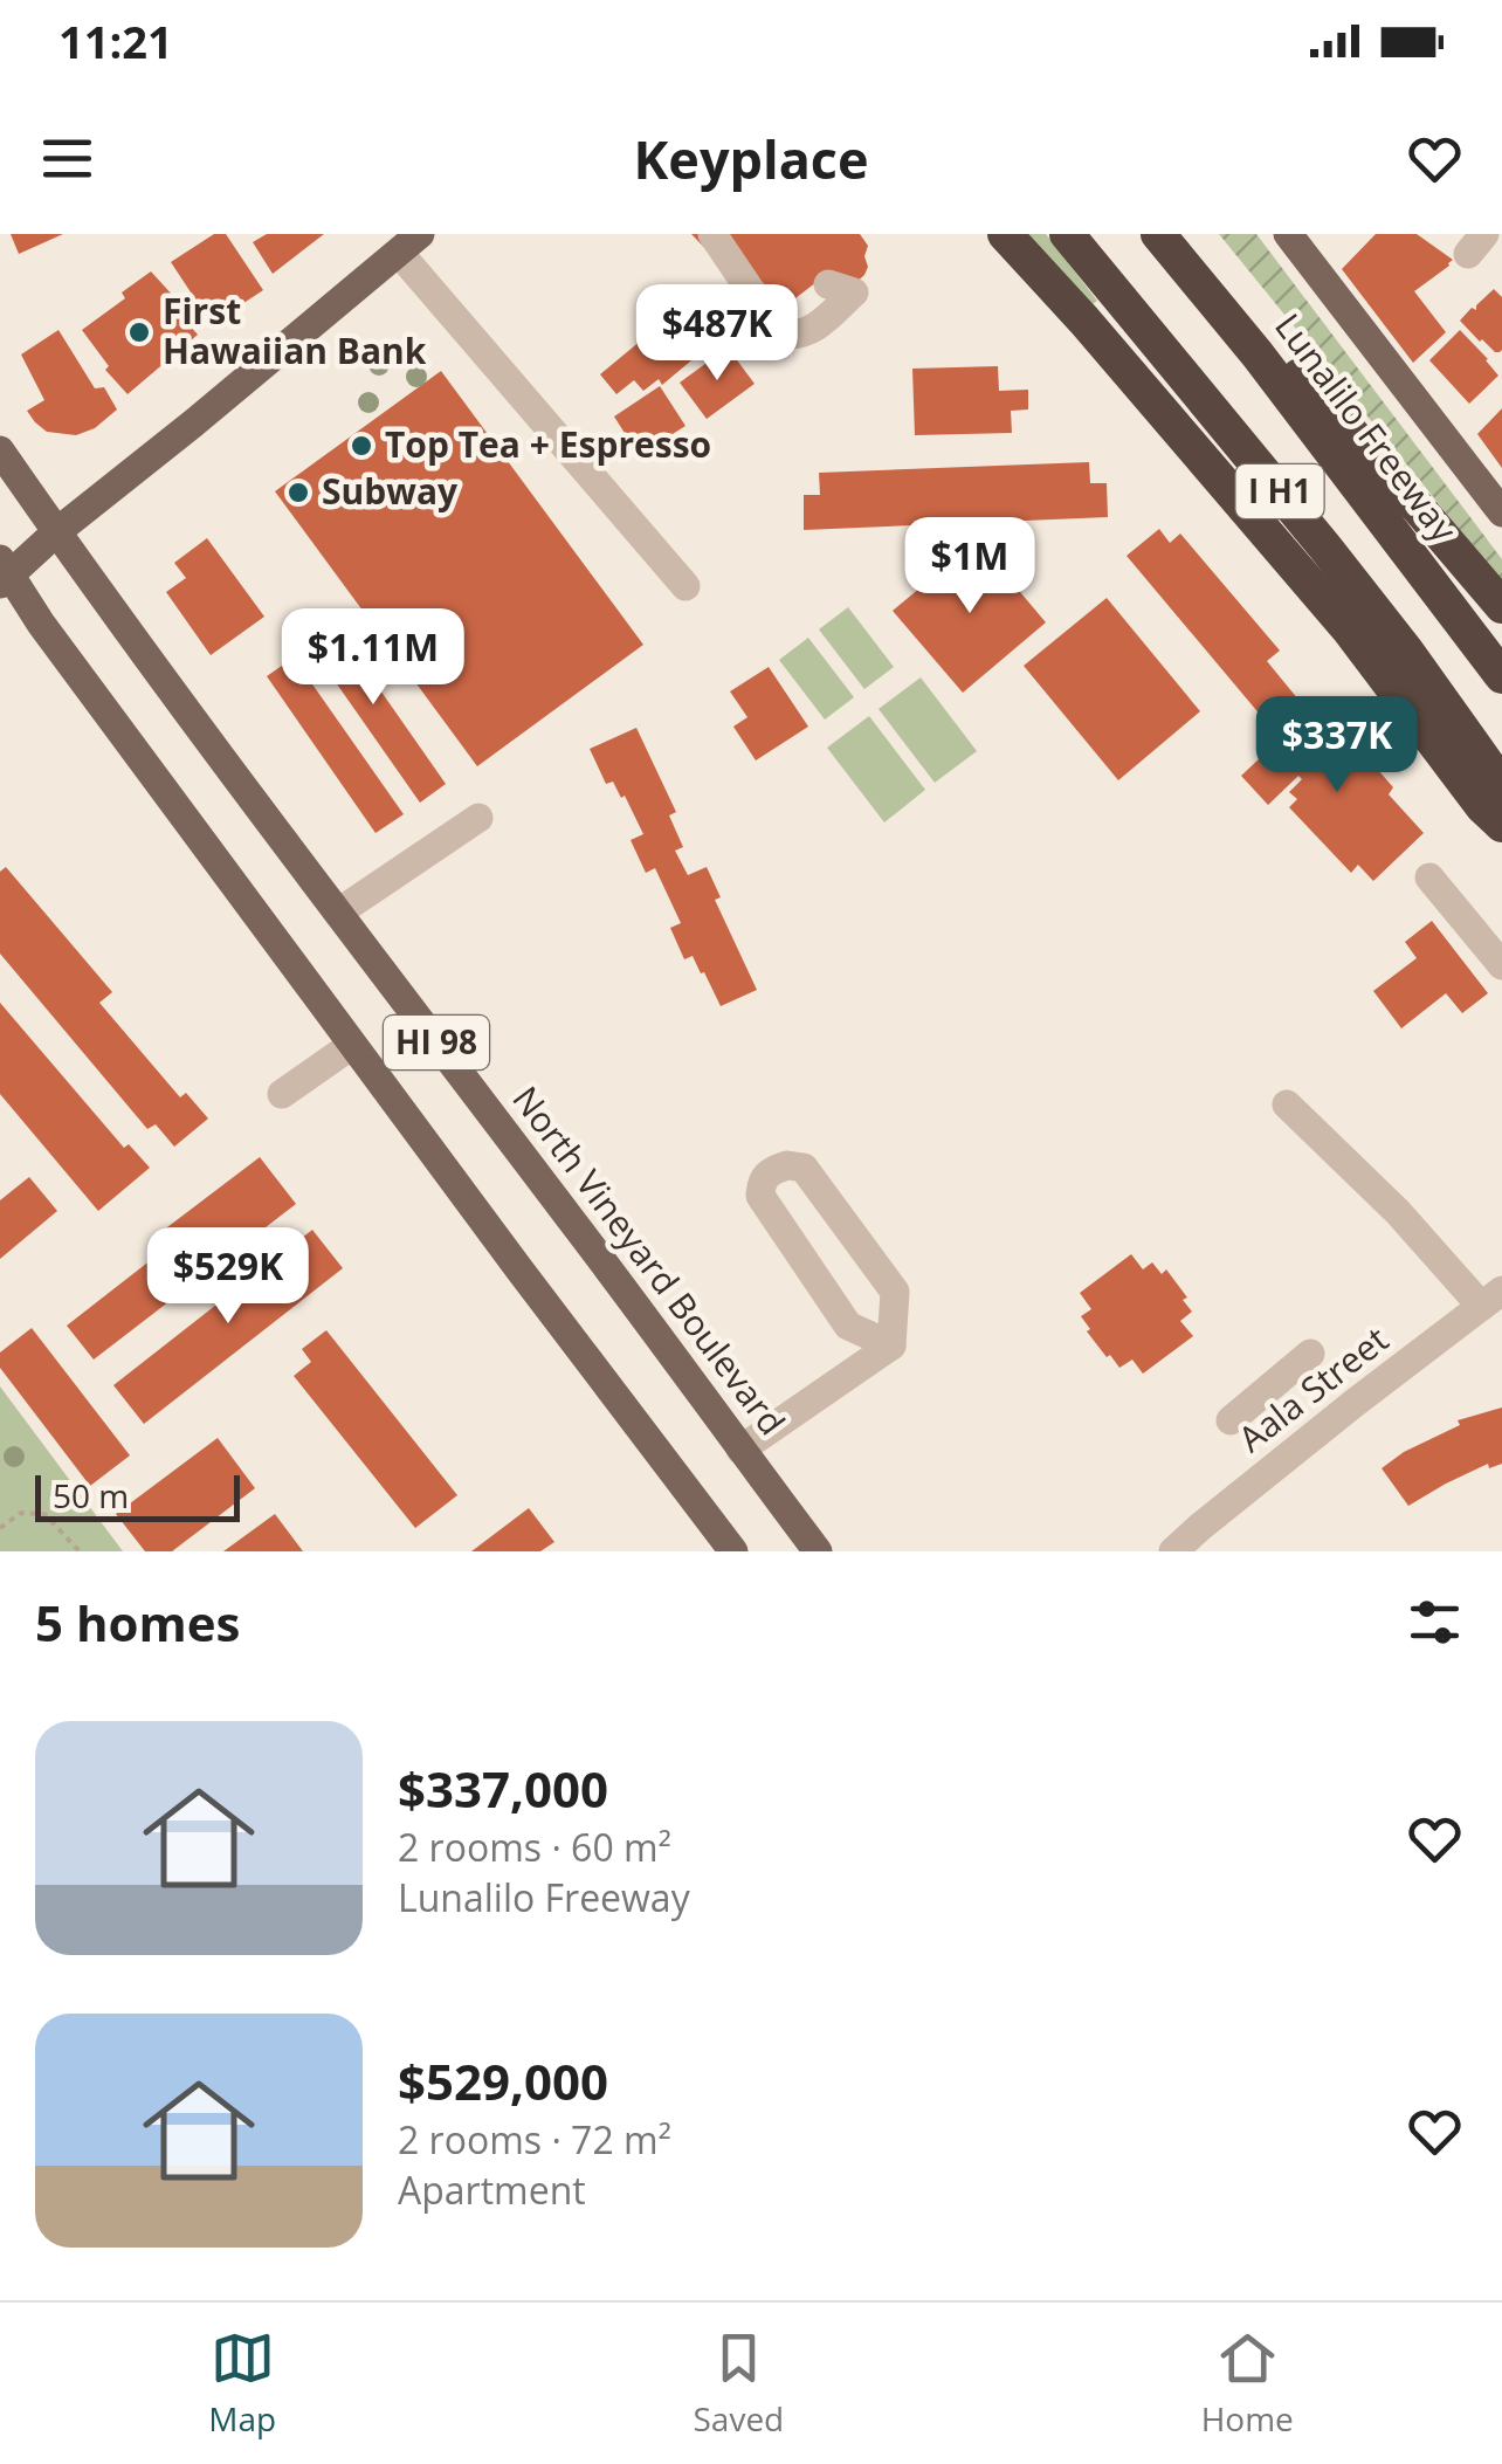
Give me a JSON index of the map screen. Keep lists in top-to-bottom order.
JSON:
{
  "streets": {
    "highway": ["Lunalilo Freeway", "I H1"],
    "main road": ["HI 98", "North Vineyard Boulevard"],
    "street": ["Aala Street"]
  },
  "places": ["First Hawaiian Bank", "Top Tea + Espresso", "Subway"],
  "scale_bar": "50 m",
  "page": {
    "status": "11:21",
    "header": "Keyplace",
    "price": [
      "$487K",
      "$1M",
      "$1.11M",
      "$337K",
      "$529K"
    ],
    "scale": "50 m",
    "heading": "5 homes",
    "list": [
      {
        "name": "$337,000",
        "note": "2 rooms · 60 m² · Lunalilo Freeway"
      },
      {
        "name": "$529,000",
        "note": "2 rooms · 72 m² · Apartment"
      }
    ],
    "tabs": ["Map", "Saved", "Home"]
  }
}
